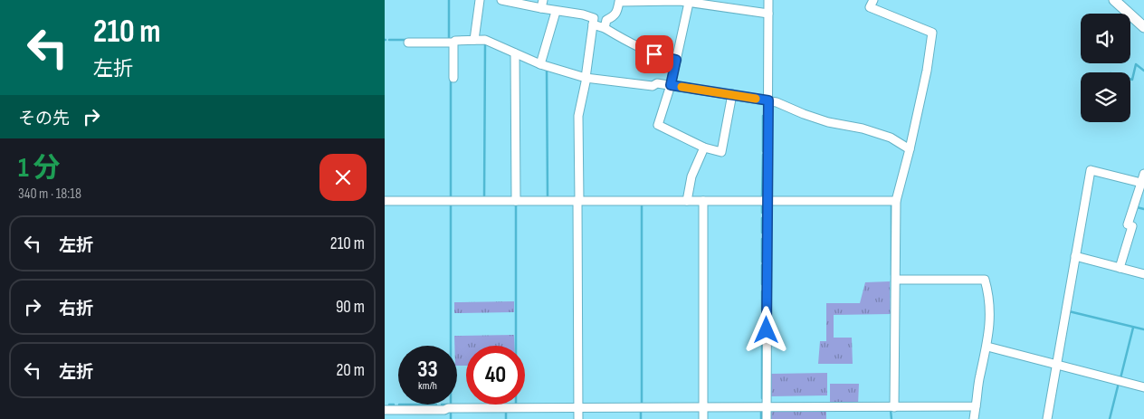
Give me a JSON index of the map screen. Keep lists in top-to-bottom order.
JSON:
{
  "page": {
    "turn": ["210 m", "左折"],
    "then": "その先",
    "heading": ["1 分", "340 m · 18:18"],
    "list": [
      {
        "name": "左折",
        "value": "210 m"
      },
      {
        "name": "右折",
        "value": "90 m"
      },
      {
        "name": "左折",
        "value": "20 m"
      }
    ],
    "speed": "33 km/h",
    "limit": "40"
  }
}
